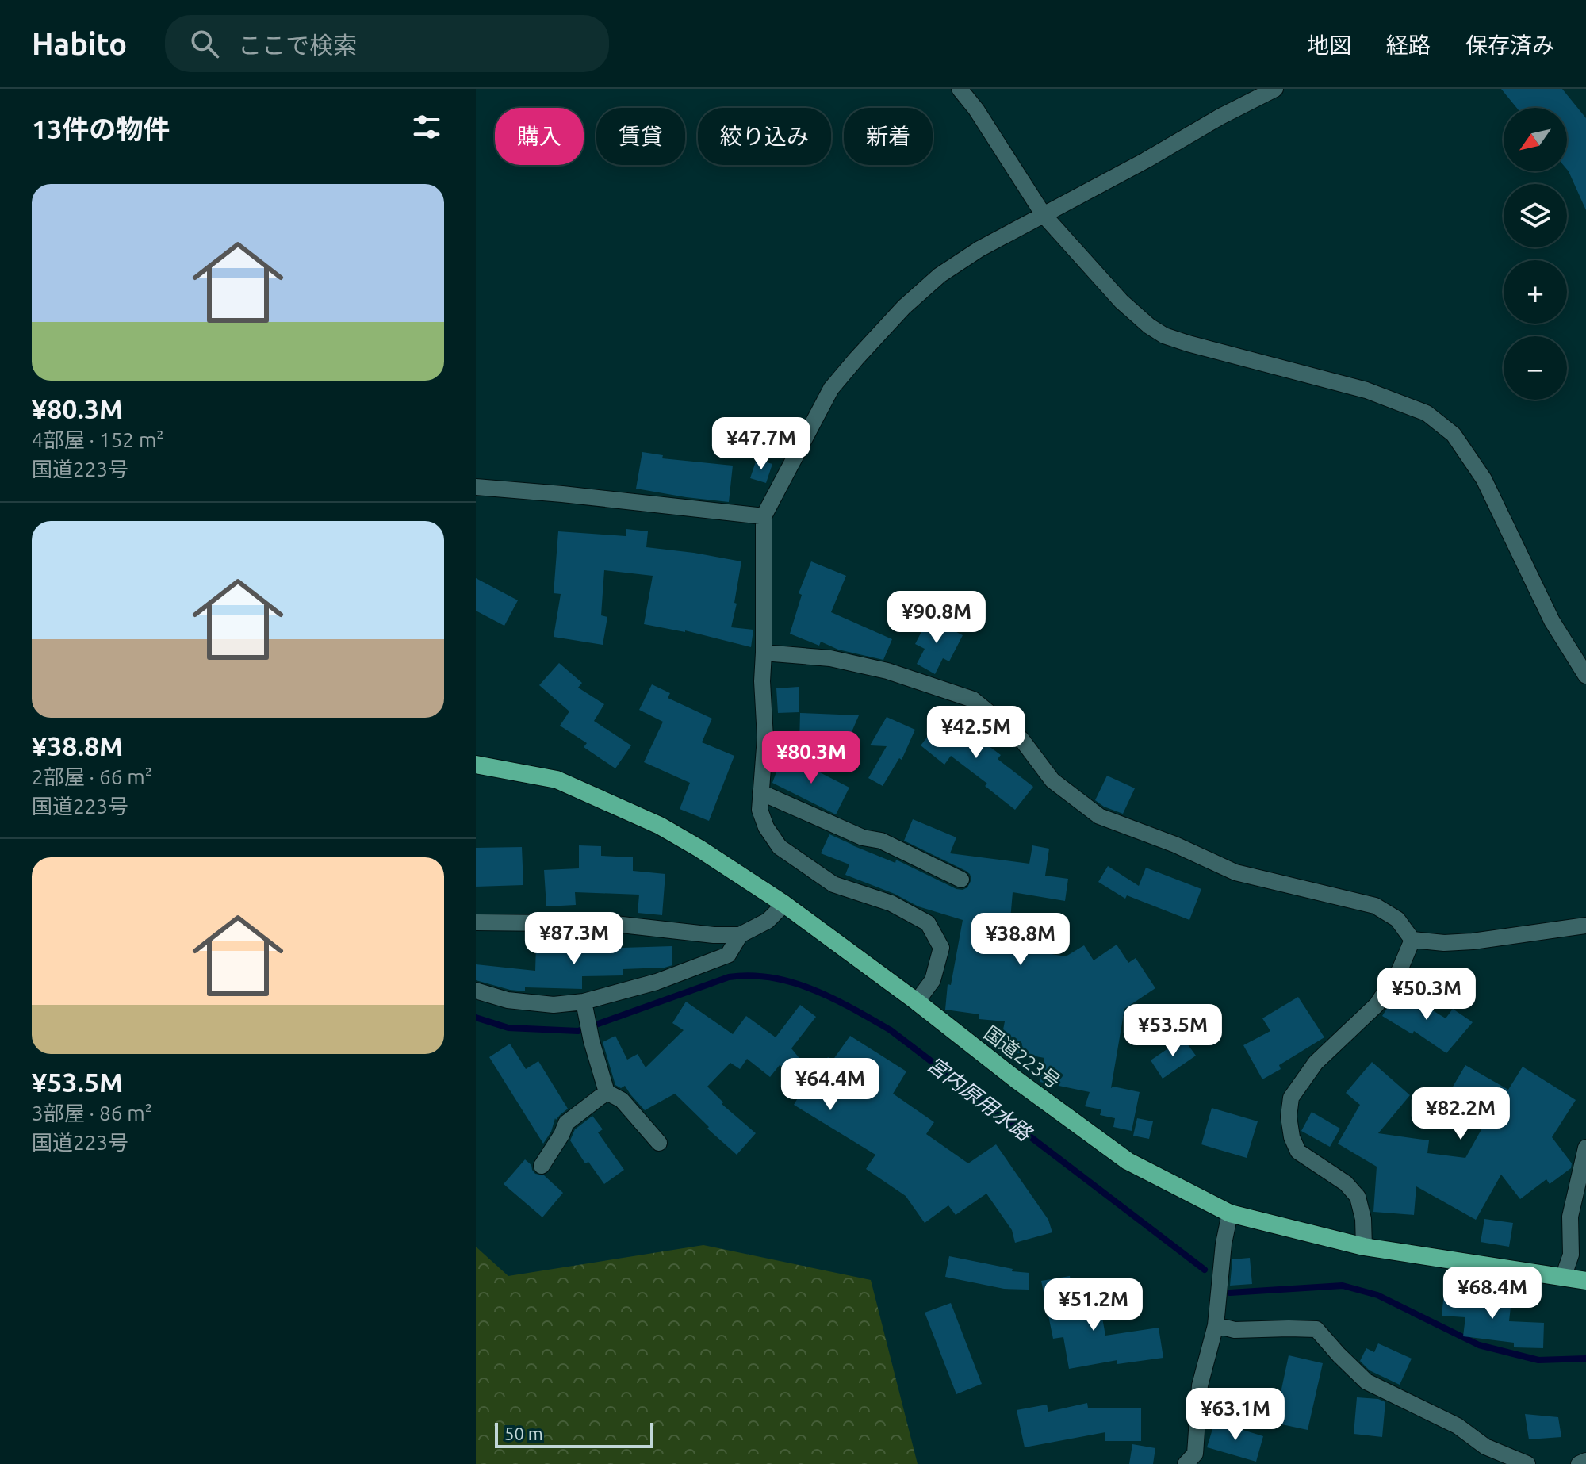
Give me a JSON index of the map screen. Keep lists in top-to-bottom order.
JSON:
{
  "streets": {
    "highway": ["国道223号"]
  },
  "water": ["宮内原用水路"],
  "scale_bar": "50 m",
  "north": "bottom left",
  "page": {
    "header": "Habito",
    "search": "ここで検索",
    "nav": ["地図", "経路", "保存済み"],
    "heading": "13件の物件",
    "map_buttons": ["+", "−"],
    "chip": [
      "購入",
      "賃貸",
      "絞り込み",
      "新着"
    ],
    "list": [
      {
        "name": "¥80.3M",
        "note": "4部屋 · 152 m² · 国道223号"
      },
      {
        "name": "¥38.8M",
        "note": "2部屋 · 66 m² · 国道223号"
      },
      {
        "name": "¥53.5M",
        "note": "3部屋 · 86 m² · 国道223号"
      }
    ],
    "price": [
      "¥47.7M",
      "¥90.8M",
      "¥42.5M",
      "¥80.3M",
      "¥87.3M",
      "¥38.8M",
      "¥50.3M",
      "¥53.5M",
      "¥64.4M",
      "¥82.2M",
      "¥68.4M",
      "¥51.2M",
      "¥63.1M"
    ],
    "scale": "50 m"
  }
}
